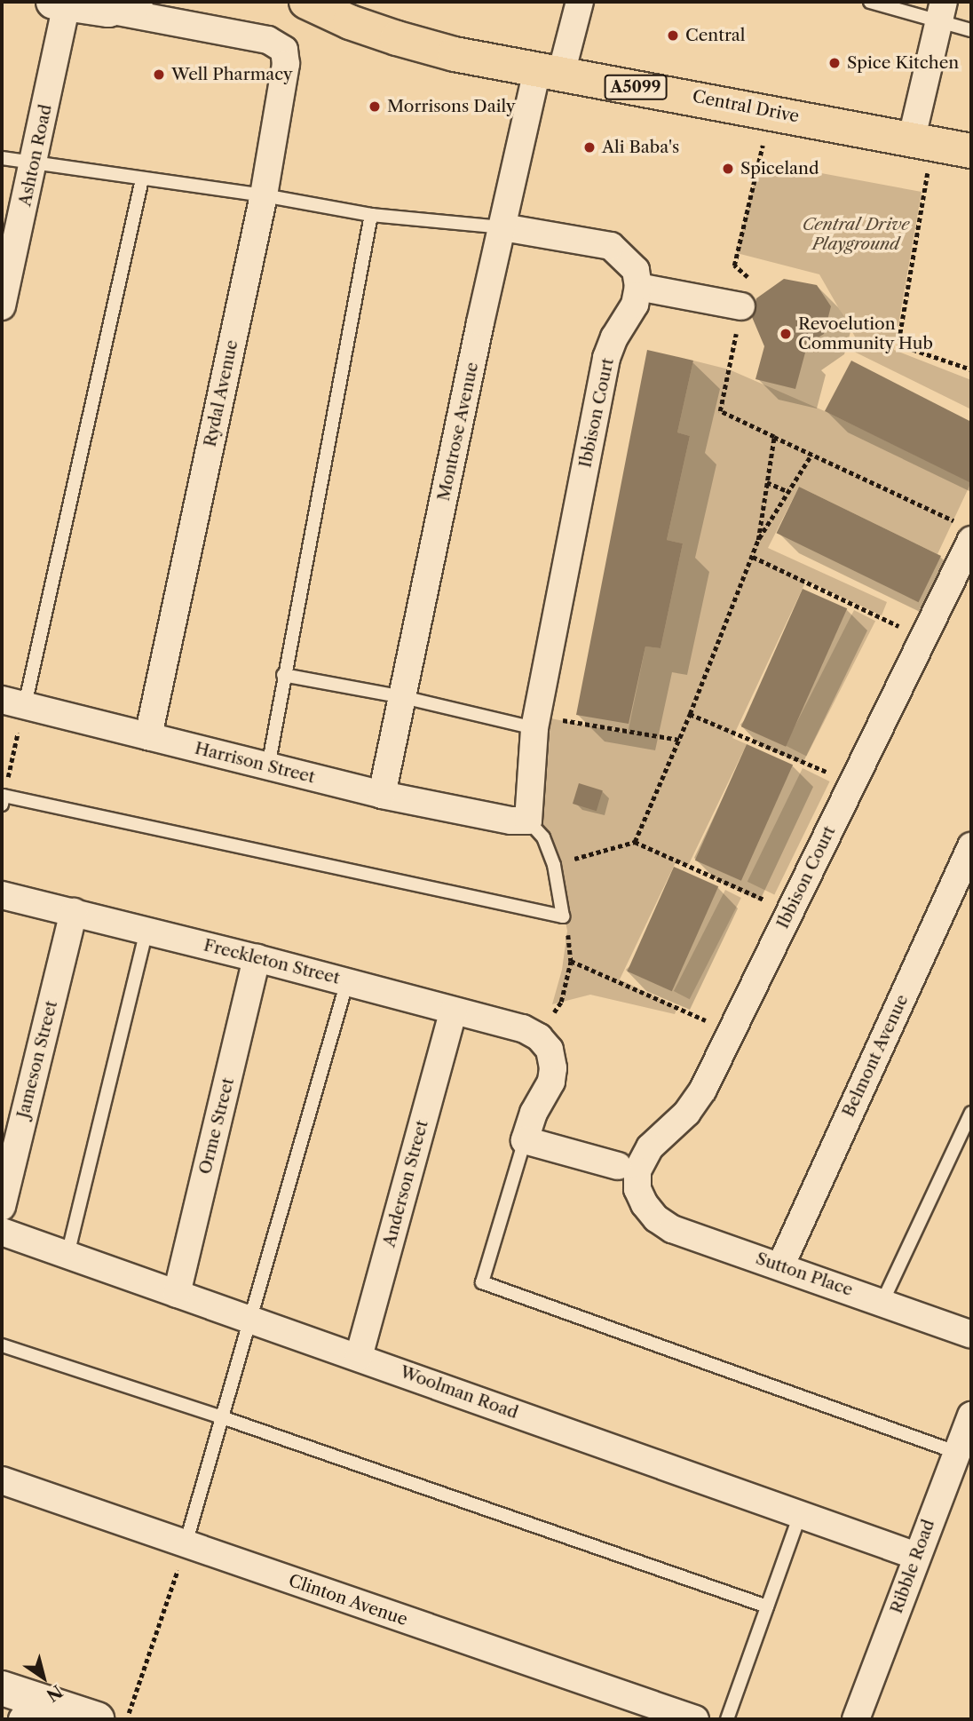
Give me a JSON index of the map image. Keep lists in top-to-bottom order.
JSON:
{
  "streets": {
    "main road": ["A5099", "Central Drive"],
    "street": [
      "Ashton Road",
      "Rydal Avenue",
      "Ibbison Court",
      "Montrose Avenue",
      "Harrison Street",
      "Freckleton Street",
      "Belmont Avenue",
      "Jameson Street",
      "Orme Street",
      "Anderson Street",
      "Sutton Place",
      "Woolman Road",
      "Ribble Road",
      "Clinton Avenue"
    ]
  },
  "crossings": [
    ["Central Drive", "Montrose Avenue"],
    ["Rydal Avenue", "Harrison Street"],
    ["Ibbison Court", "Harrison Street"],
    ["Ibbison Court", "Sutton Place"],
    ["Montrose Avenue", "Harrison Street"],
    ["Freckleton Street", "Jameson Street"],
    ["Freckleton Street", "Orme Street"],
    ["Freckleton Street", "Anderson Street"],
    ["Belmont Avenue", "Sutton Place"],
    ["Orme Street", "Woolman Road"],
    ["Anderson Street", "Woolman Road"],
    ["Woolman Road", "Ribble Road"]
  ],
  "parks": ["Central Drive Playground"],
  "places": [
    "Central",
    "Spice Kitchen",
    "Well Pharmacy",
    "Morrisons Daily",
    "Ali Baba's",
    "Spiceland",
    "Revoelution Community Hub"
  ],
  "north": "bottom right"
}
